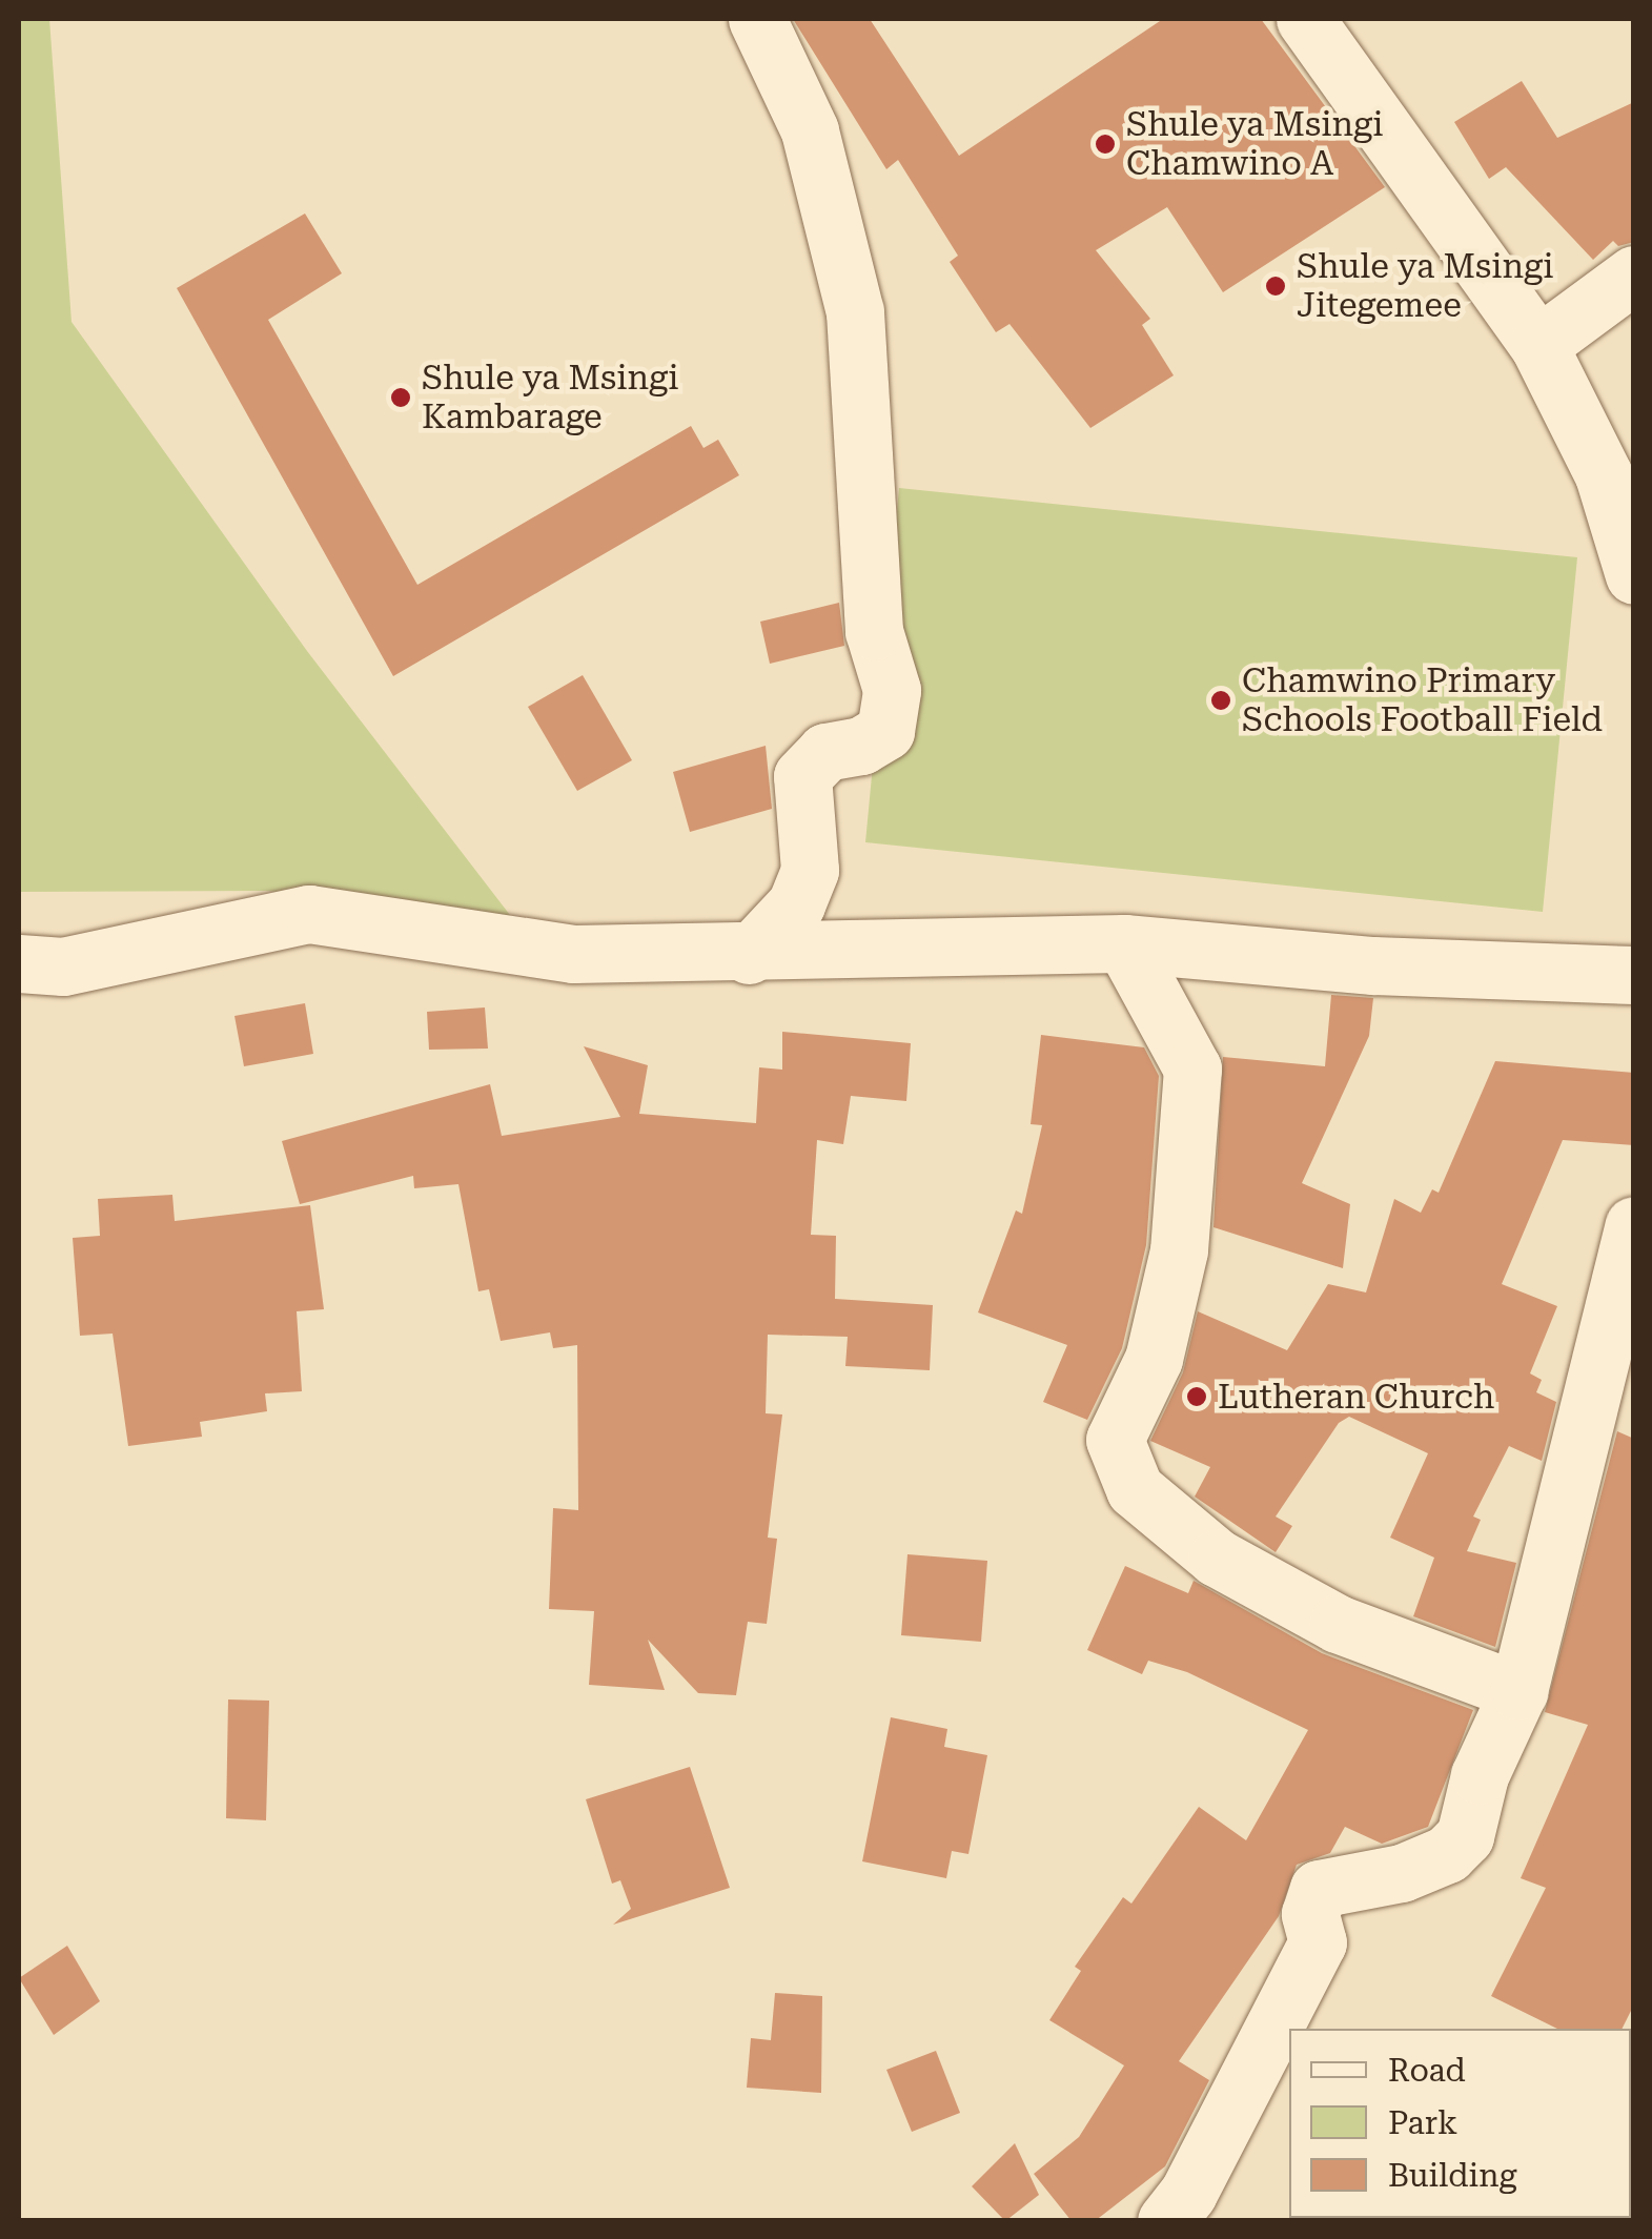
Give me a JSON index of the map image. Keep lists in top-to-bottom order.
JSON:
{
  "places": [
    "Shule ya Msingi Chamwino A",
    "Shule ya Msingi Jitegemee",
    "Shule ya Msingi Kambarage",
    "Chamwino Primary Schools Football Field",
    "Lutheran Church"
  ],
  "legend": ["Road", "Park", "Building"]
}
